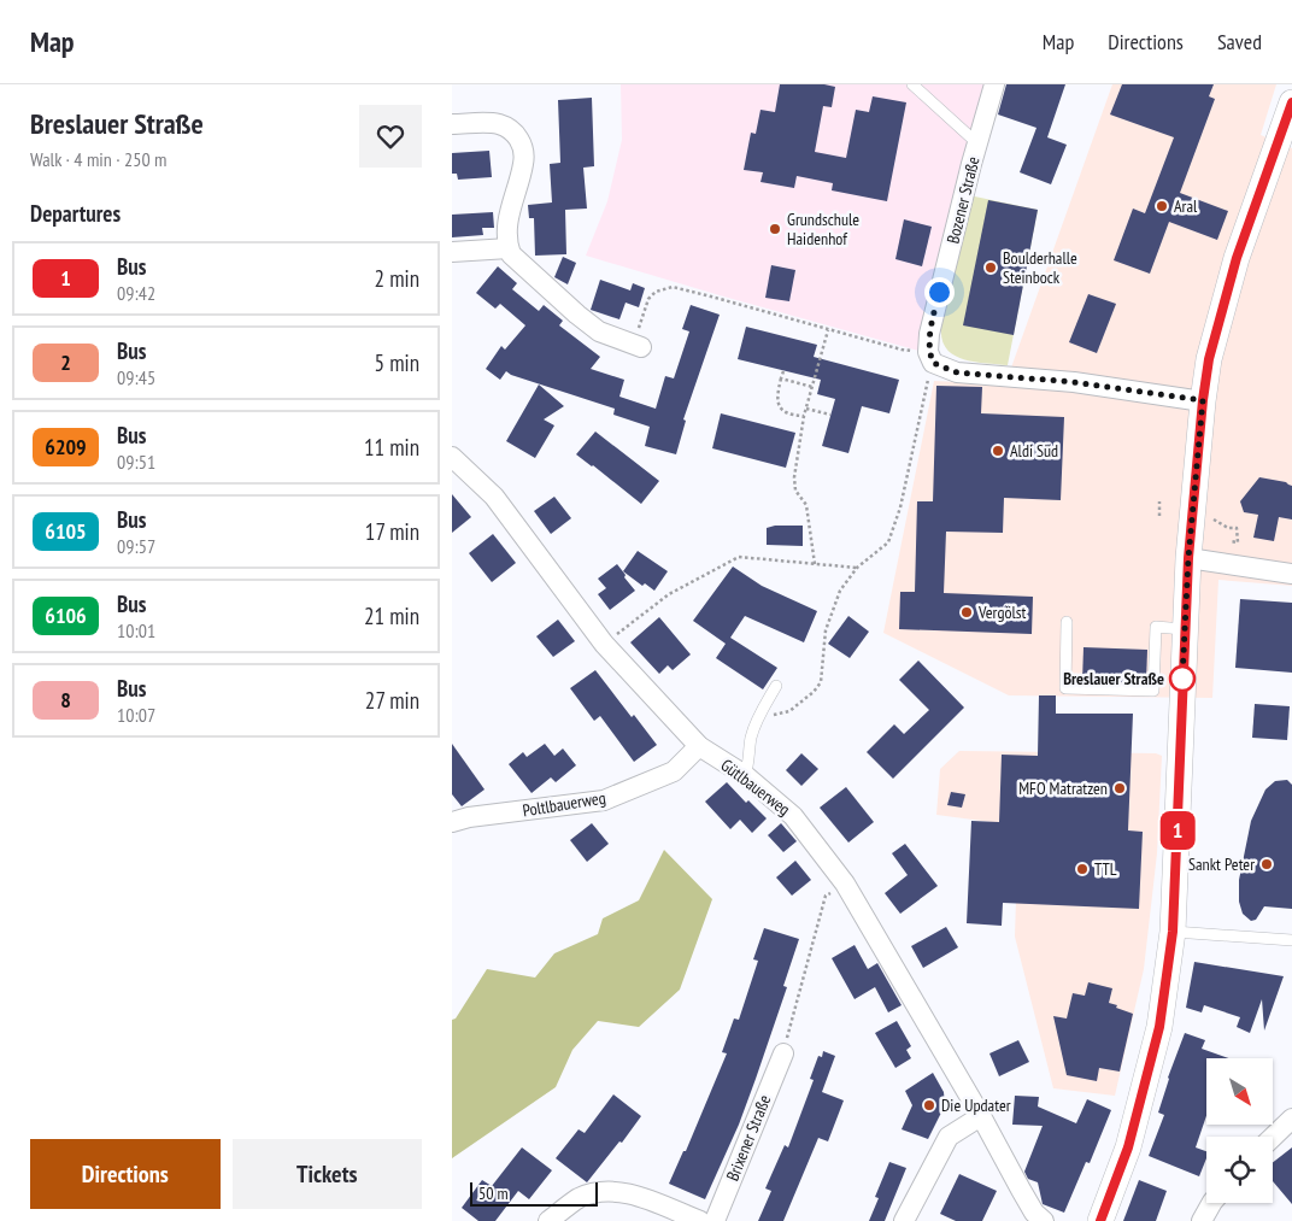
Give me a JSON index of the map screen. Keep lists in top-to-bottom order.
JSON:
{
  "streets": {
    "street": [
      "Bozener Straße",
      "Gütlbauerweg",
      "Poltlbauerweg",
      "Brixener Straße"
    ]
  },
  "crossings": [
    ["Gütlbauerweg", "Poltlbauerweg"]
  ],
  "places": [
    "Aral",
    "Grundschule Haidenhof",
    "Boulderhalle Steinbock",
    "Aldi Süd",
    "Vergölst",
    "Breslauer Straße",
    "MFO Matratzen",
    "Sankt Peter",
    "TTL",
    "Die Updater"
  ],
  "lines": ["bus line 1"],
  "scale_bar": "50 m",
  "north": "bottom right",
  "page": {
    "header": "Map",
    "nav": ["Map", "Directions", "Saved"],
    "heading": [
      ["Breslauer Straße", "Walk · 4 min · 250 m"],
      "Departures"
    ],
    "on_map": "1",
    "list": [
      {
        "mark": "1",
        "name": "Bus",
        "note": "09:42",
        "value": "2 min"
      },
      {
        "mark": "2",
        "name": "Bus",
        "note": "09:45",
        "value": "5 min"
      },
      {
        "mark": "6209",
        "name": "Bus",
        "note": "09:51",
        "value": "11 min"
      },
      {
        "mark": "6105",
        "name": "Bus",
        "note": "09:57",
        "value": "17 min"
      },
      {
        "mark": "6106",
        "name": "Bus",
        "note": "10:01",
        "value": "21 min"
      },
      {
        "mark": "8",
        "name": "Bus",
        "note": "10:07",
        "value": "27 min"
      }
    ],
    "buttons": ["Directions", "Tickets"],
    "scale": "50 m"
  }
}
